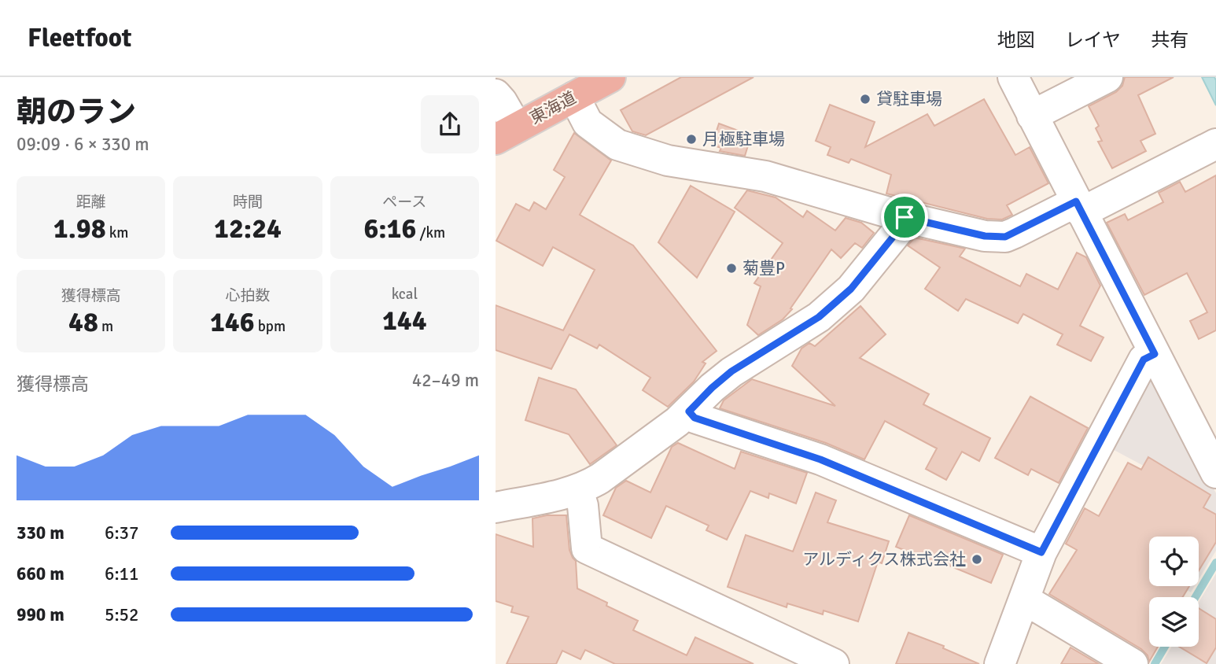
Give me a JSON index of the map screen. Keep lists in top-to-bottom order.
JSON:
{
  "streets": {
    "highway": ["東海道"]
  },
  "places": [
    "貸駐車場",
    "月極駐車場",
    "菊豊P",
    "アルディクス株式会社"
  ],
  "page": {
    "header": "Fleetfoot",
    "nav": ["地図", "レイヤ", "共有"],
    "heading": ["朝のラン", "09:09 · 6 × 330 m"],
    "stats": [
      ["距離", "1.98 km"],
      ["時間", "12:24"],
      ["ペース", "6:16 /km"],
      ["獲得標高", "48 m"],
      ["心拍数", "146 bpm"],
      ["kcal", "144"]
    ],
    "chart": ["獲得標高", "42–49 m"],
    "list": [
      {
        "name": "330 m",
        "note": "6:37"
      },
      {
        "name": "660 m",
        "note": "6:11"
      },
      {
        "name": "990 m",
        "note": "5:52"
      }
    ]
  }
}
